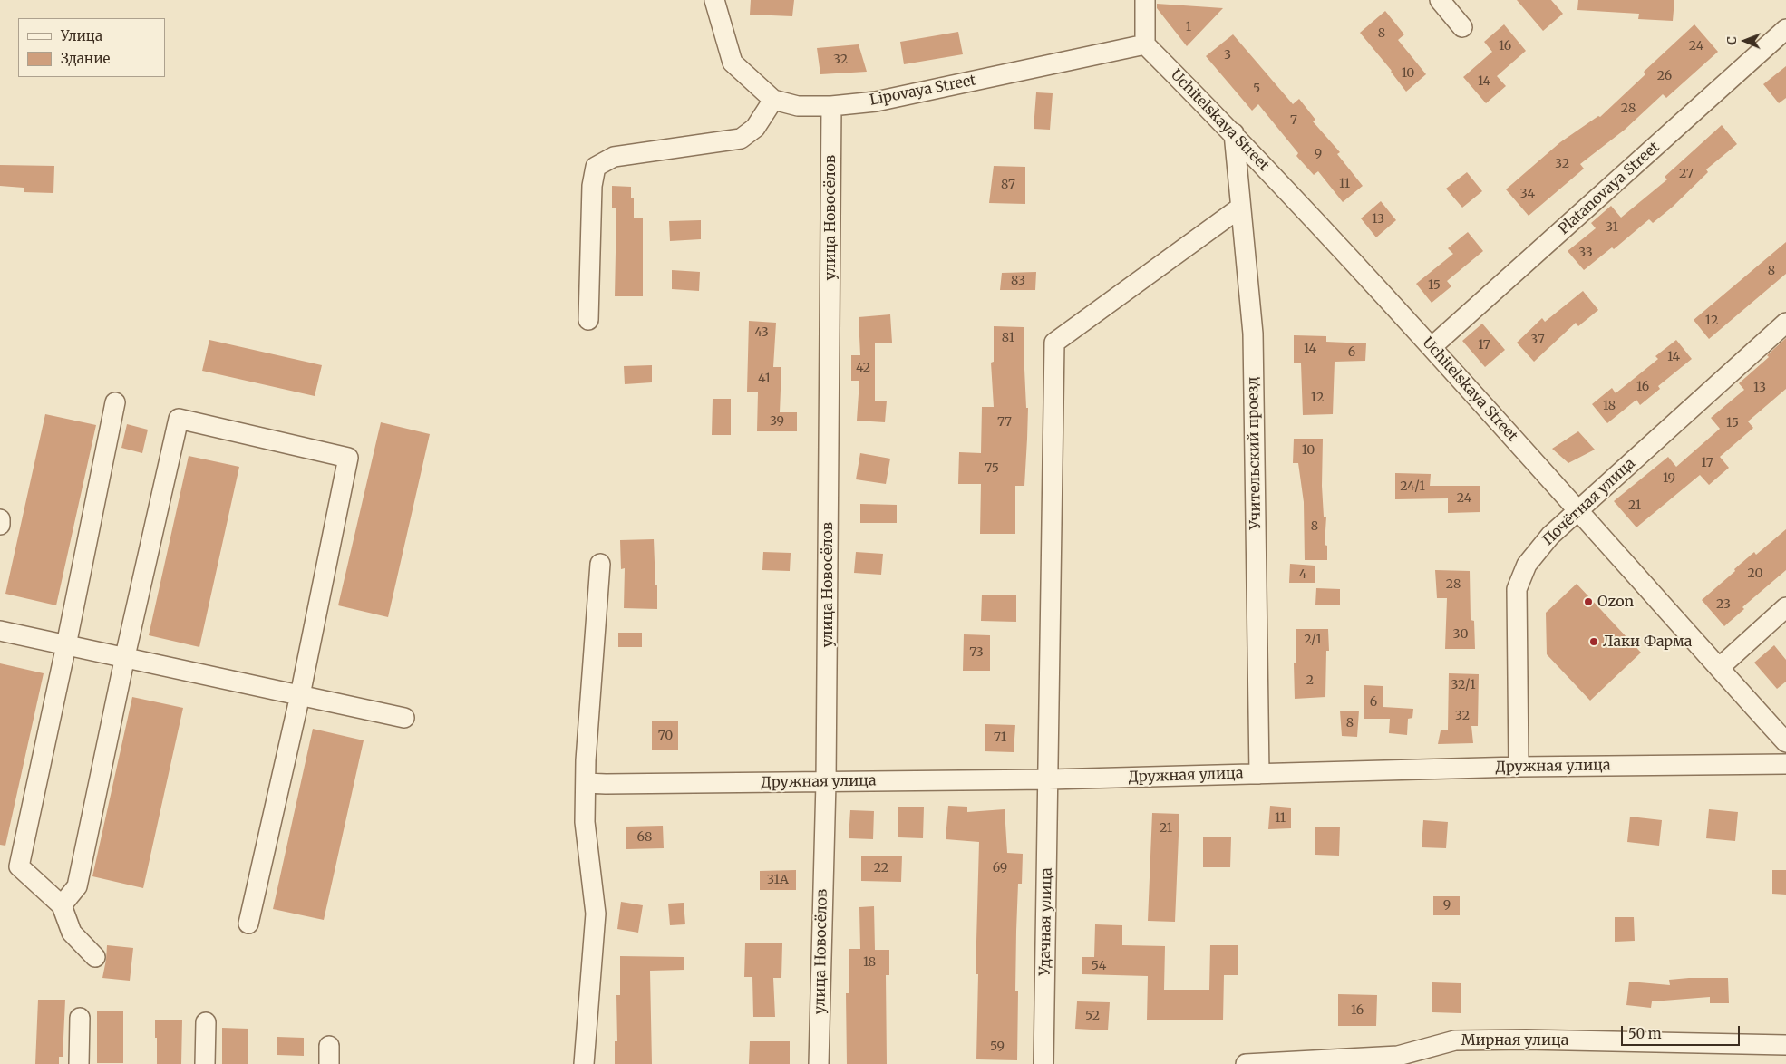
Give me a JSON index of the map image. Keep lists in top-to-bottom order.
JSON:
{
  "streets": {
    "street": [
      "Lipovaya Street",
      "Uchitelskaya Street",
      "Platanovaya Street",
      "улица Новосёлов",
      "Учительский проезд",
      "Почётная улица",
      "Дружная улица",
      "Удачная улица",
      "Мирная улица"
    ]
  },
  "crossings": [
    ["Lipovaya Street", "Uchitelskaya Street"],
    ["Lipovaya Street", "улица Новосёлов"],
    ["Uchitelskaya Street", "Platanovaya Street"],
    ["Uchitelskaya Street", "Учительский проезд"],
    ["Uchitelskaya Street", "Почётная улица"],
    ["улица Новосёлов", "Дружная улица"],
    ["Учительский проезд", "Дружная улица"],
    ["Учительский проезд", "Удачная улица"],
    ["Почётная улица", "Дружная улица"],
    ["Дружная улица", "Удачная улица"]
  ],
  "places": ["Ozon", "Лаки Фарма"],
  "house_numbers": [
    "1",
    "8",
    "16",
    "24",
    "3",
    "32",
    "10",
    "26",
    "14",
    "5",
    "28",
    "7",
    "9",
    "32",
    "27",
    "11",
    "87",
    "34",
    "13",
    "31",
    "33",
    "8",
    "83",
    "15",
    "12",
    "43",
    "81",
    "37",
    "17",
    "14",
    "6",
    "14",
    "42",
    "41",
    "16",
    "13",
    "12",
    "18",
    "39",
    "77",
    "15",
    "10",
    "17",
    "75",
    "19",
    "24/1",
    "24",
    "21",
    "8",
    "20",
    "4",
    "28",
    "23",
    "30",
    "2/1",
    "73",
    "2",
    "32/1",
    "6",
    "32",
    "8",
    "70",
    "71",
    "11",
    "21",
    "68",
    "22",
    "69",
    "31А",
    "9",
    "18",
    "54",
    "16",
    "52",
    "59"
  ],
  "legend": ["Улица", "Здание"],
  "scale_bar": "50 m",
  "north": "left"
}
